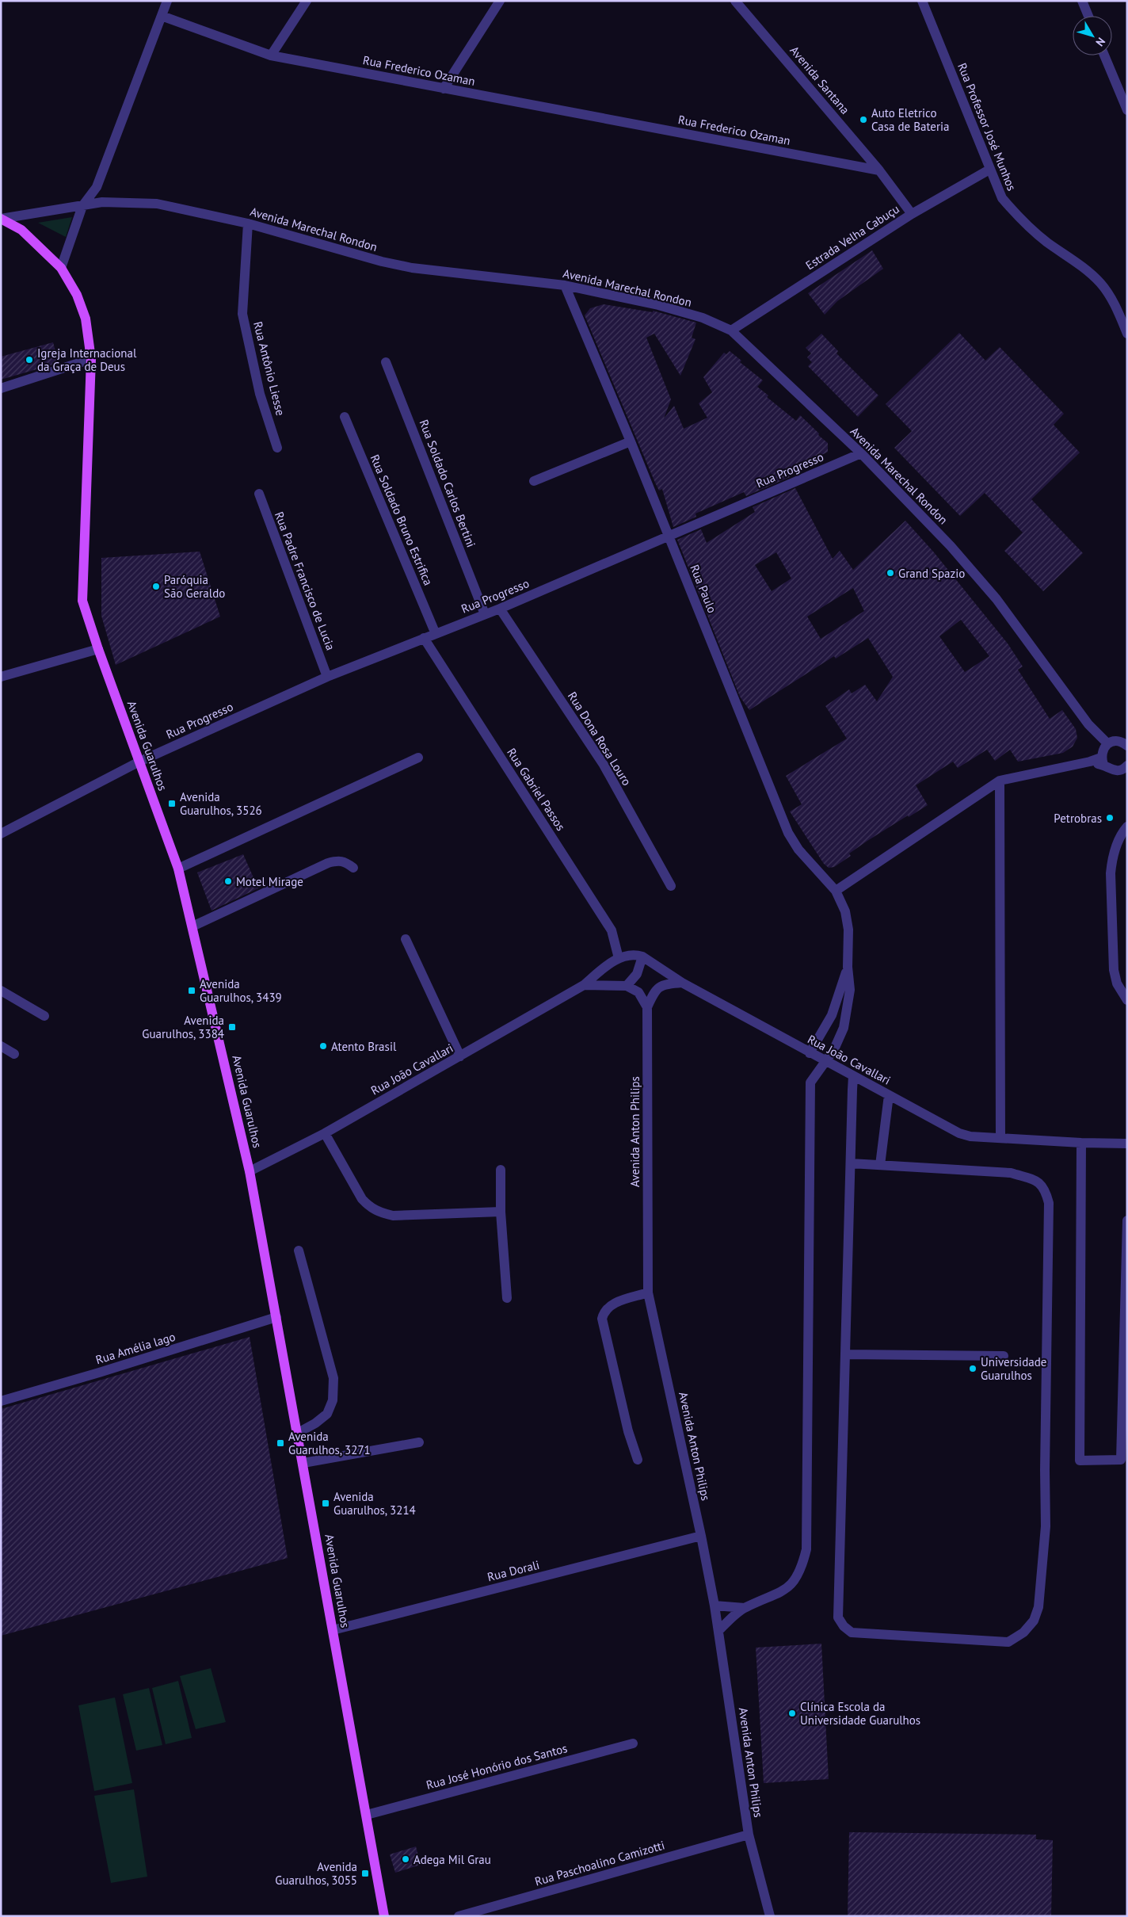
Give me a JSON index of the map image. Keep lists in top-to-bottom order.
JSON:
{
  "streets": {
    "main road": ["Avenida Guarulhos"],
    "street": [
      "Rua Frederico Ozaman",
      "Avenida Santana",
      "Rua Professor José Munhos",
      "Avenida Marechal Rondon",
      "Estrada Velha Cabuçu",
      "Rua Antônio Liesse",
      "Rua Progresso",
      "Rua Soldado Carlos Bertini",
      "Rua Soldado Bruno Estrifica",
      "Rua Padre Francisco de Lucia",
      "Rua Paulo",
      "Rua Dona Rosa Louro",
      "Rua Gabriel Passos",
      "Rua João Cavallari",
      "Avenida Anton Philips",
      "Rua Amélia lago",
      "Rua Dorali",
      "Rua José Honório dos Santos",
      "Rua Paschoalino Camizotti"
    ]
  },
  "crossings": [
    ["Rua Frederico Ozaman", "Avenida Santana"],
    ["Avenida Santana", "Estrada Velha Cabuçu"],
    ["Rua Professor José Munhos", "Estrada Velha Cabuçu"],
    ["Avenida Marechal Rondon", "Estrada Velha Cabuçu"],
    ["Avenida Marechal Rondon", "Rua Antônio Liesse"],
    ["Avenida Marechal Rondon", "Rua Progresso"],
    ["Avenida Marechal Rondon", "Rua Paulo"],
    ["Avenida Marechal Rondon", "Avenida Guarulhos"],
    ["Rua Progresso", "Rua Soldado Carlos Bertini"],
    ["Rua Progresso", "Rua Soldado Bruno Estrifica"],
    ["Rua Progresso", "Rua Padre Francisco de Lucia"],
    ["Rua Progresso", "Rua Paulo"],
    ["Rua Progresso", "Rua Dona Rosa Louro"],
    ["Rua Progresso", "Avenida Guarulhos"],
    ["Rua Progresso", "Rua Gabriel Passos"],
    ["Avenida Guarulhos", "Rua João Cavallari"],
    ["Avenida Guarulhos", "Rua Amélia lago"],
    ["Avenida Guarulhos", "Rua Dorali"],
    ["Avenida Guarulhos", "Rua José Honório dos Santos"],
    ["Rua Gabriel Passos", "Rua João Cavallari"],
    ["Avenida Anton Philips", "Rua Dorali"],
    ["Avenida Anton Philips", "Rua Paschoalino Camizotti"]
  ],
  "places": {
    "other": [
      "Auto Eletrico Casa de Bateria",
      "Igreja Internacional da Graça de Deus",
      "Grand Spazio",
      "Paróquia São Geraldo",
      "Petrobras",
      "Motel Mirage",
      "Atento Brasil",
      "Universidade Guarulhos",
      "Clínica Escola da Universidade Guarulhos",
      "Adega Mil Grau"
    ],
    "transit": [
      "Avenida Guarulhos, 3526",
      "Avenida Guarulhos, 3439",
      "Avenida Guarulhos, 3384",
      "Avenida Guarulhos, 3271",
      "Avenida Guarulhos, 3214",
      "Avenida Guarulhos, 3055"
    ]
  },
  "north": "bottom right"
}
